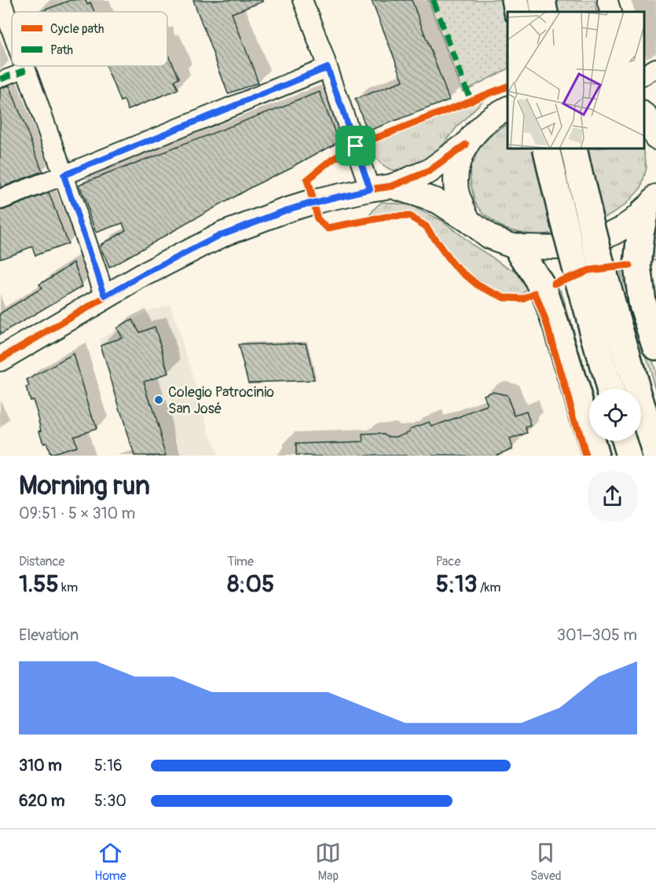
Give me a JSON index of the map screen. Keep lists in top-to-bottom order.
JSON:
{
  "places": ["Colegio Patrocinio San José"],
  "legend": ["Cycle path", "Path"],
  "page": {
    "heading": ["Morning run", "09:51 · 5 × 310 m"],
    "stats": [
      ["Distance", "1.55 km"],
      ["Time", "8:05"],
      ["Pace", "5:13 /km"]
    ],
    "chart": ["Elevation", "301–305 m"],
    "list": [
      {
        "name": "310 m",
        "note": "5:16"
      },
      {
        "name": "620 m",
        "note": "5:30"
      }
    ],
    "tabs": ["Home", "Map", "Saved"]
  }
}
